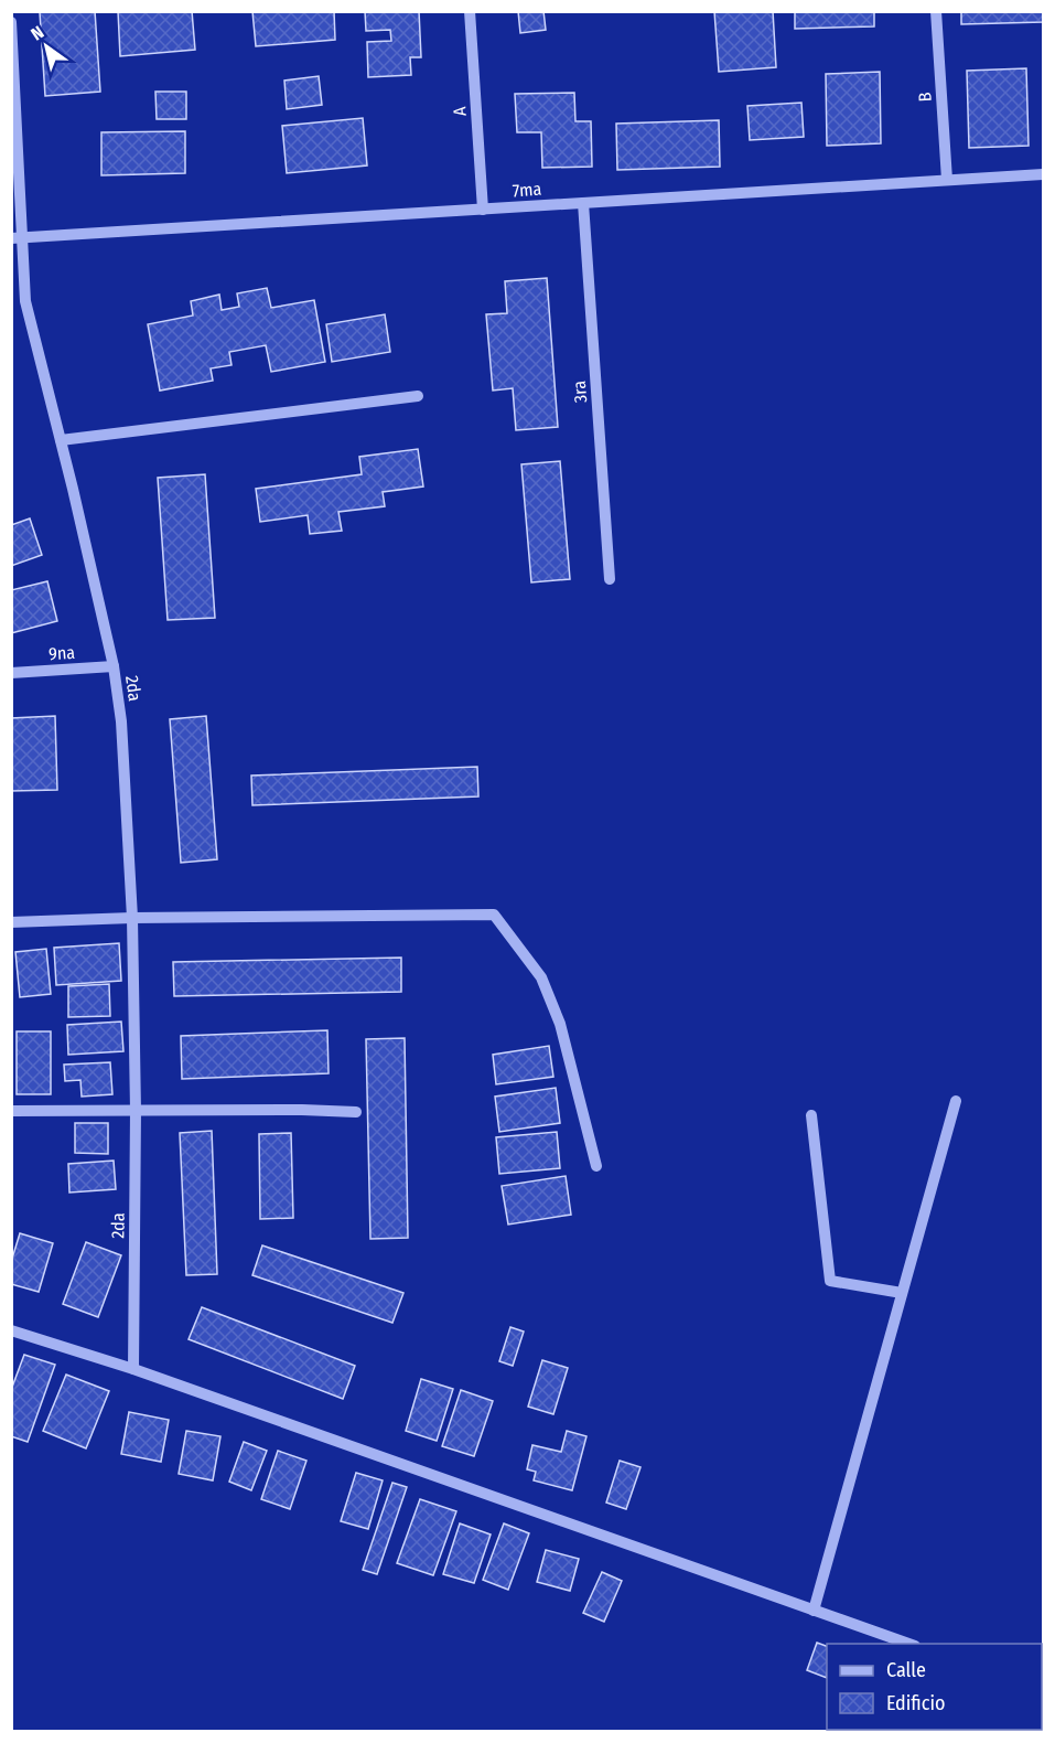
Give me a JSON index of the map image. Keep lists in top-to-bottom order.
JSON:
{
  "streets": {
    "street": [
      "B",
      "A",
      "7ma",
      "3ra",
      "9na",
      "2da"
    ]
  },
  "crossings": [
    ["B", "7ma"],
    ["A", "7ma"],
    ["7ma", "3ra"],
    ["7ma", "2da"],
    ["9na", "2da"]
  ],
  "legend": ["Calle", "Edificio"],
  "north": "top left"
}
